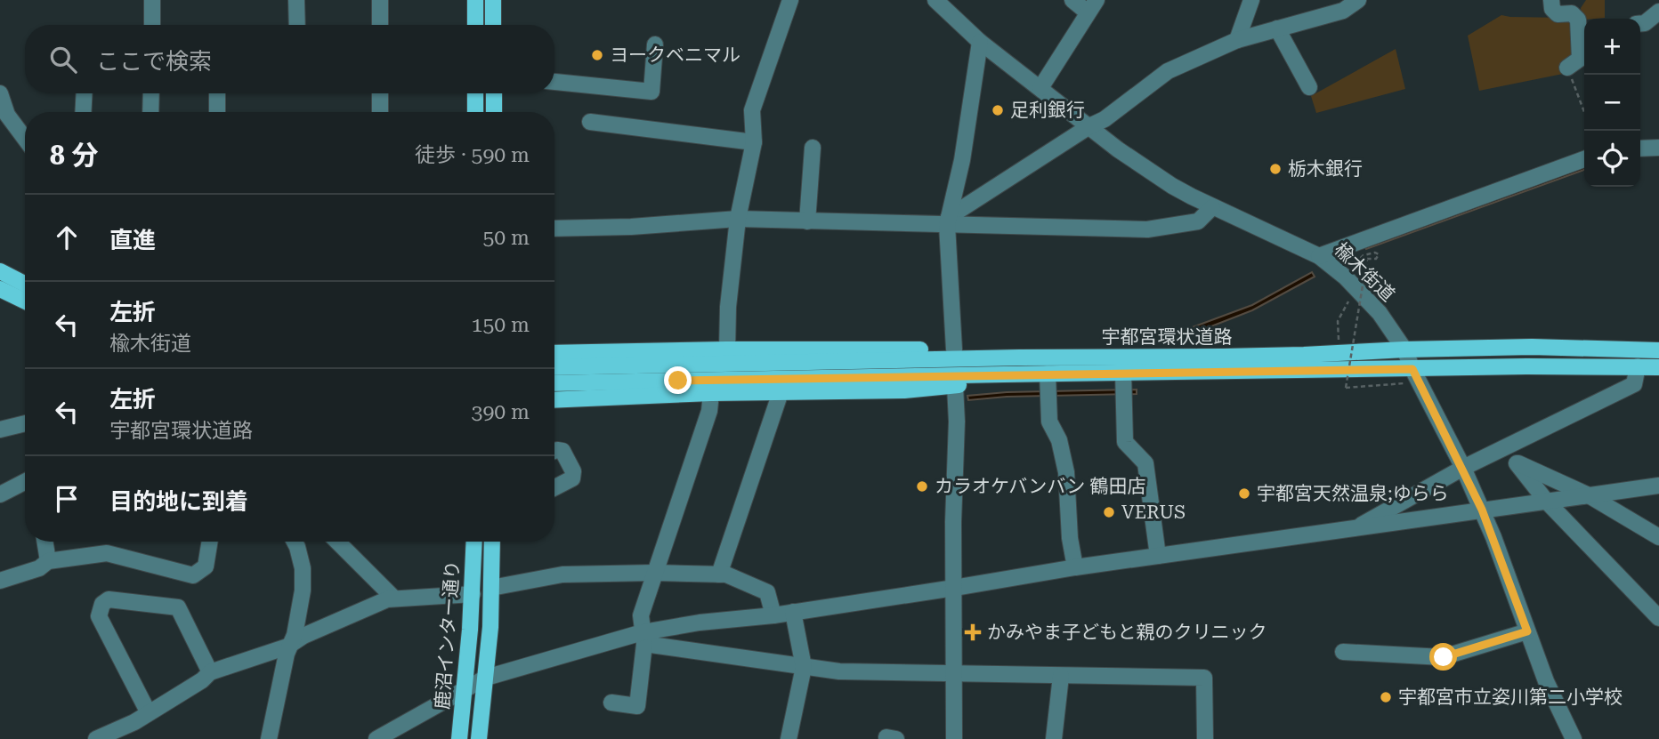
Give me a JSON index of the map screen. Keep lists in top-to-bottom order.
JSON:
{
  "streets": {
    "main road": ["宇都宮環状道路", "鹿沼インター通り"],
    "street": ["楡木街道"]
  },
  "crossings": [
    ["楡木街道", "宇都宮環状道路"]
  ],
  "places": {
    "other": [
      "ヨークベニマル",
      "足利銀行",
      "栃木銀行",
      "カラオケバンバン 鶴田店",
      "宇都宮天然温泉;ゆらら",
      "VERUS",
      "宇都宮市立姿川第二小学校"
    ],
    "health": ["かみやま子どもと親のクリニック"]
  },
  "page": {
    "map_buttons": ["+", "−"],
    "search": "ここで検索",
    "heading": ["8 分", "徒歩 · 590 m"],
    "list": [
      ["直進", "50 m"],
      ["左折", "楡木街道", "150 m"],
      ["左折", "宇都宮環状道路", "390 m"],
      "目的地に到着"
    ]
  }
}
